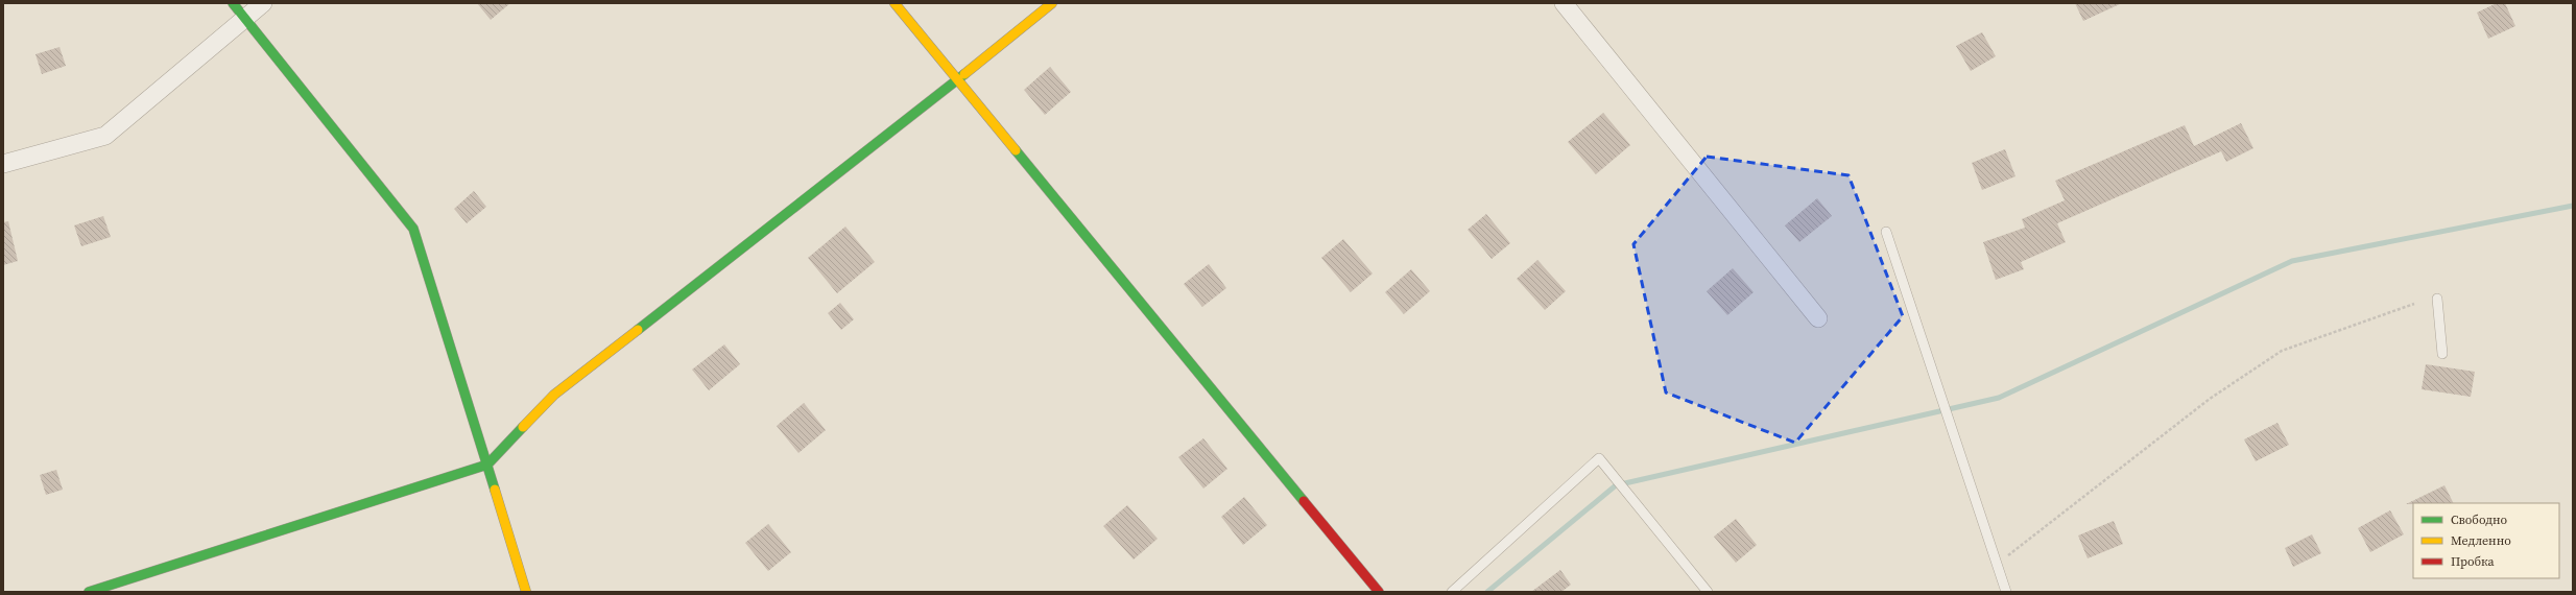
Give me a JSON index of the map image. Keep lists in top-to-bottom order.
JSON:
{
  "legend": ["Свободно", "Медленно", "Пробка"]
}
